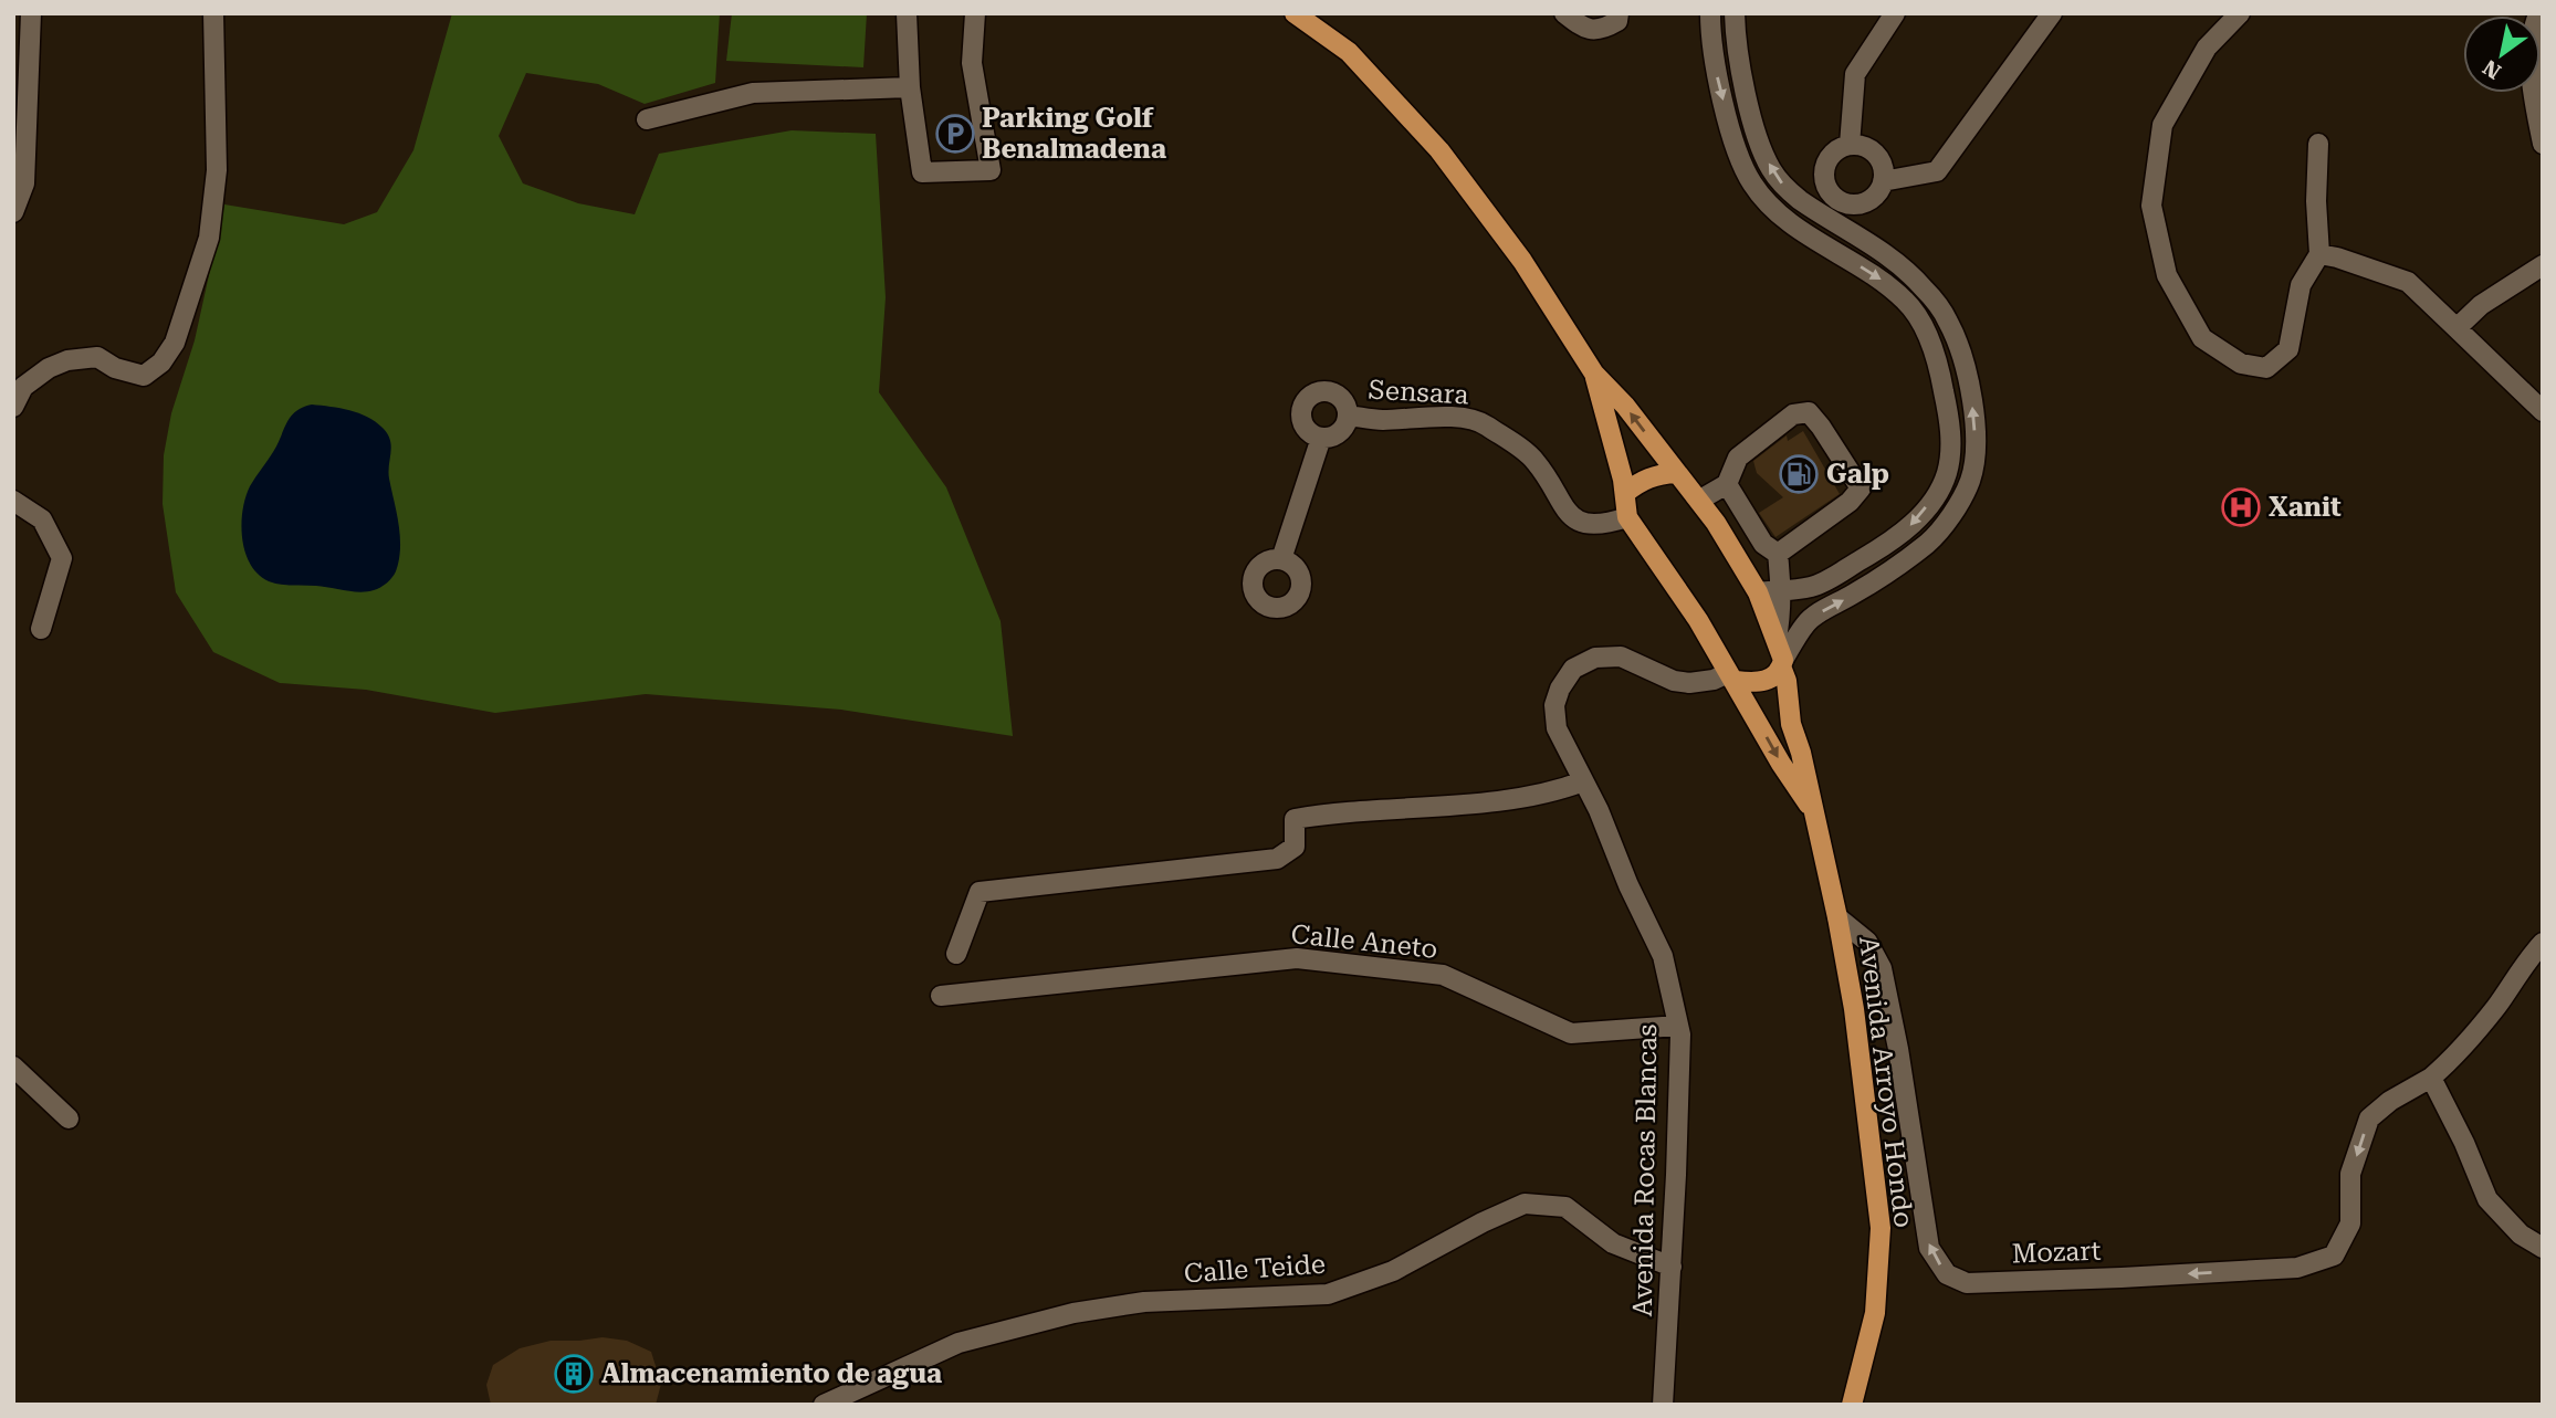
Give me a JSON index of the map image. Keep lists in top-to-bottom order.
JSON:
{
  "streets": {
    "main road": ["Avenida Arroyo Hondo"],
    "street": [
      "Sensara",
      "Calle Aneto",
      "Avenida Rocas Blancas",
      "Mozart",
      "Calle Teide"
    ]
  },
  "crossings": [
    ["Sensara", "Avenida Arroyo Hondo"],
    ["Calle Aneto", "Avenida Rocas Blancas"],
    ["Avenida Arroyo Hondo", "Avenida Rocas Blancas"],
    ["Avenida Arroyo Hondo", "Mozart"],
    ["Avenida Rocas Blancas", "Calle Teide"]
  ],
  "places": {
    "parking": ["Parking Golf Benalmadena"],
    "fuel station": ["Galp"],
    "hospital": ["Xanit"],
    "building": ["Almacenamiento de agua"]
  },
  "north": "bottom left"
}
